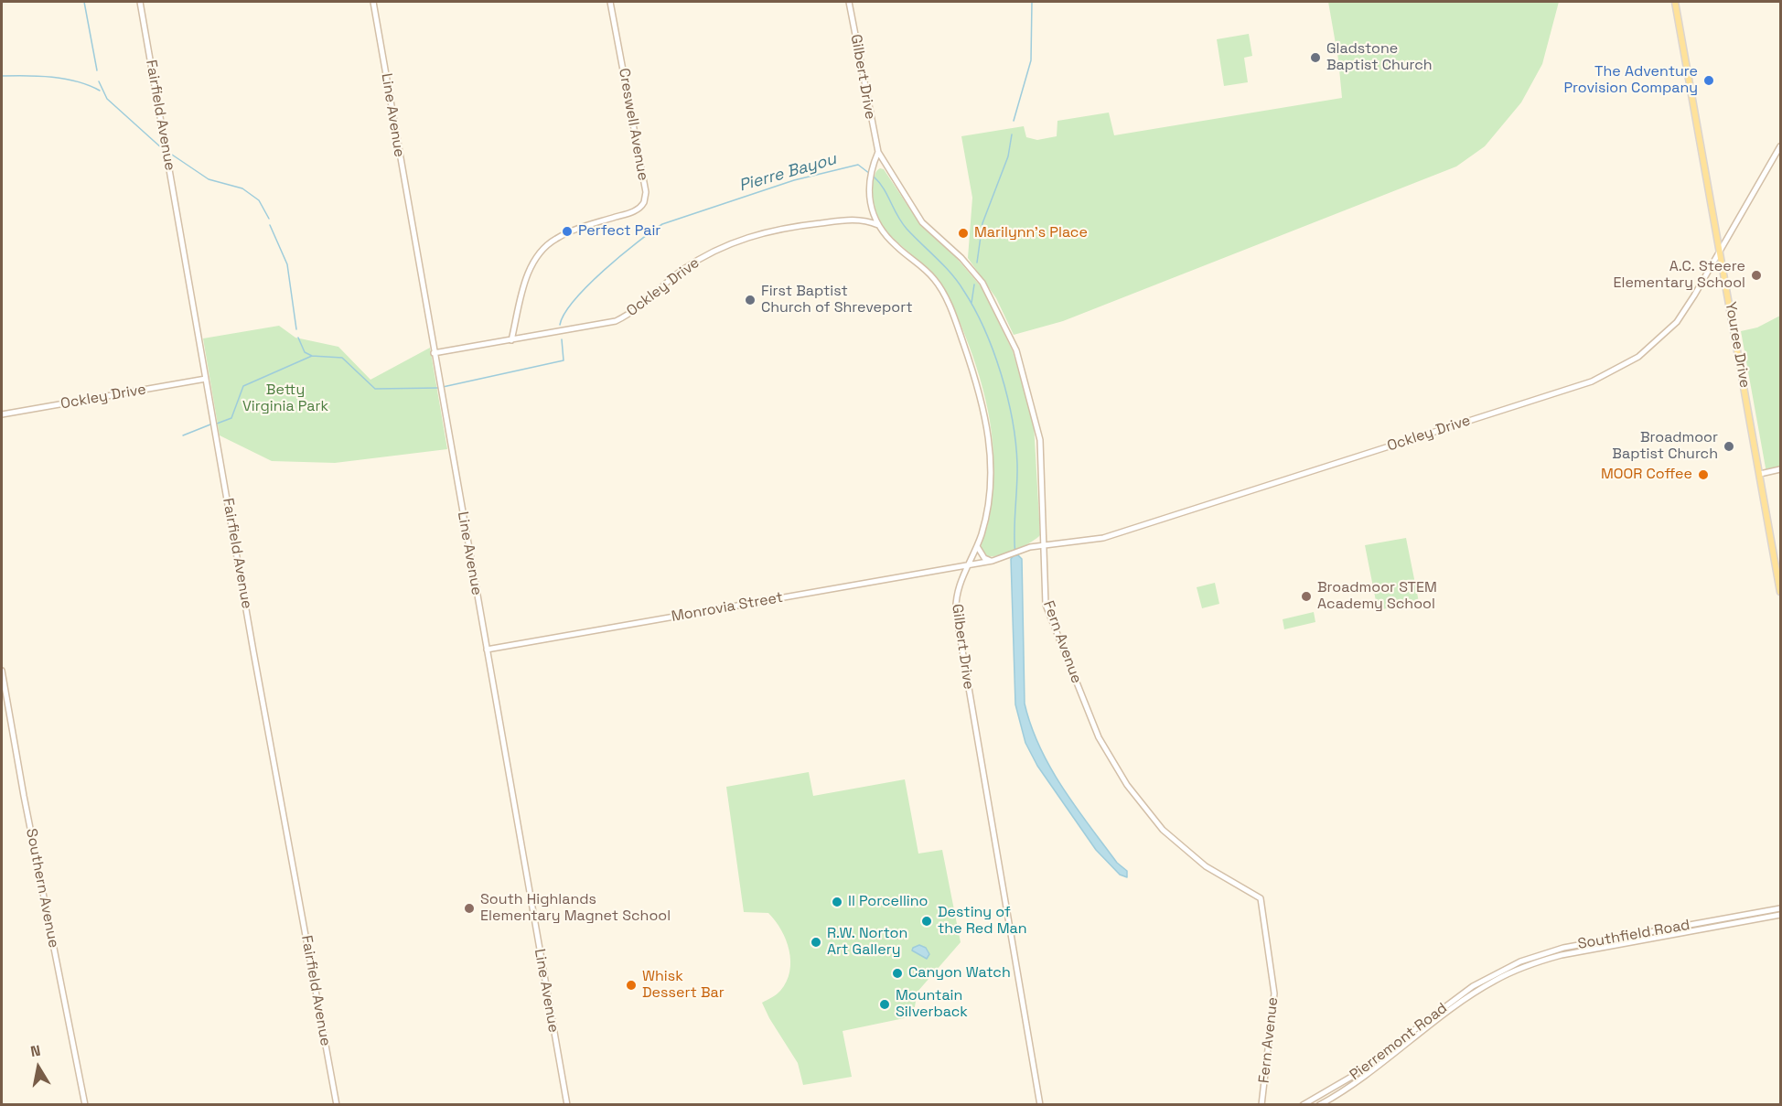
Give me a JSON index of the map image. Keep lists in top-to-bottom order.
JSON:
{
  "streets": {
    "main road": ["Youree Drive"],
    "street": [
      "Gilbert Drive",
      "Fairfield Avenue",
      "Line Avenue",
      "Creswell Avenue",
      "Ockley Drive",
      "Monrovia Street",
      "Fern Avenue",
      "Southern Avenue",
      "Southfield Road",
      "Pierremont Road"
    ]
  },
  "crossings": [
    ["Gilbert Drive", "Ockley Drive"],
    ["Gilbert Drive", "Monrovia Street"],
    ["Gilbert Drive", "Fern Avenue"],
    ["Fairfield Avenue", "Ockley Drive"],
    ["Line Avenue", "Ockley Drive"],
    ["Line Avenue", "Monrovia Street"],
    ["Creswell Avenue", "Ockley Drive"],
    ["Ockley Drive", "Youree Drive"],
    ["Ockley Drive", "Monrovia Street"],
    ["Ockley Drive", "Fern Avenue"],
    ["Southfield Road", "Pierremont Road"]
  ],
  "water": ["Pierre Bayou"],
  "parks": ["Betty Virginia Park"],
  "places": [
    "Gladstone Baptist Church",
    "The Adventure Provision Company",
    "Perfect Pair",
    "Marilynn's Place",
    "A.C. Steere Elementary School",
    "First Baptist Church of Shreveport",
    "Broadmoor Baptist Church",
    "MOOR Coffee",
    "Broadmoor STEM Academy School",
    "Il Porcellino",
    "South Highlands Elementary Magnet School",
    "Destiny of the Red Man",
    "R.W. Norton Art Gallery",
    "Canyon Watch",
    "Whisk Dessert Bar",
    "Mountain Silverback"
  ],
  "north": "top"
}
